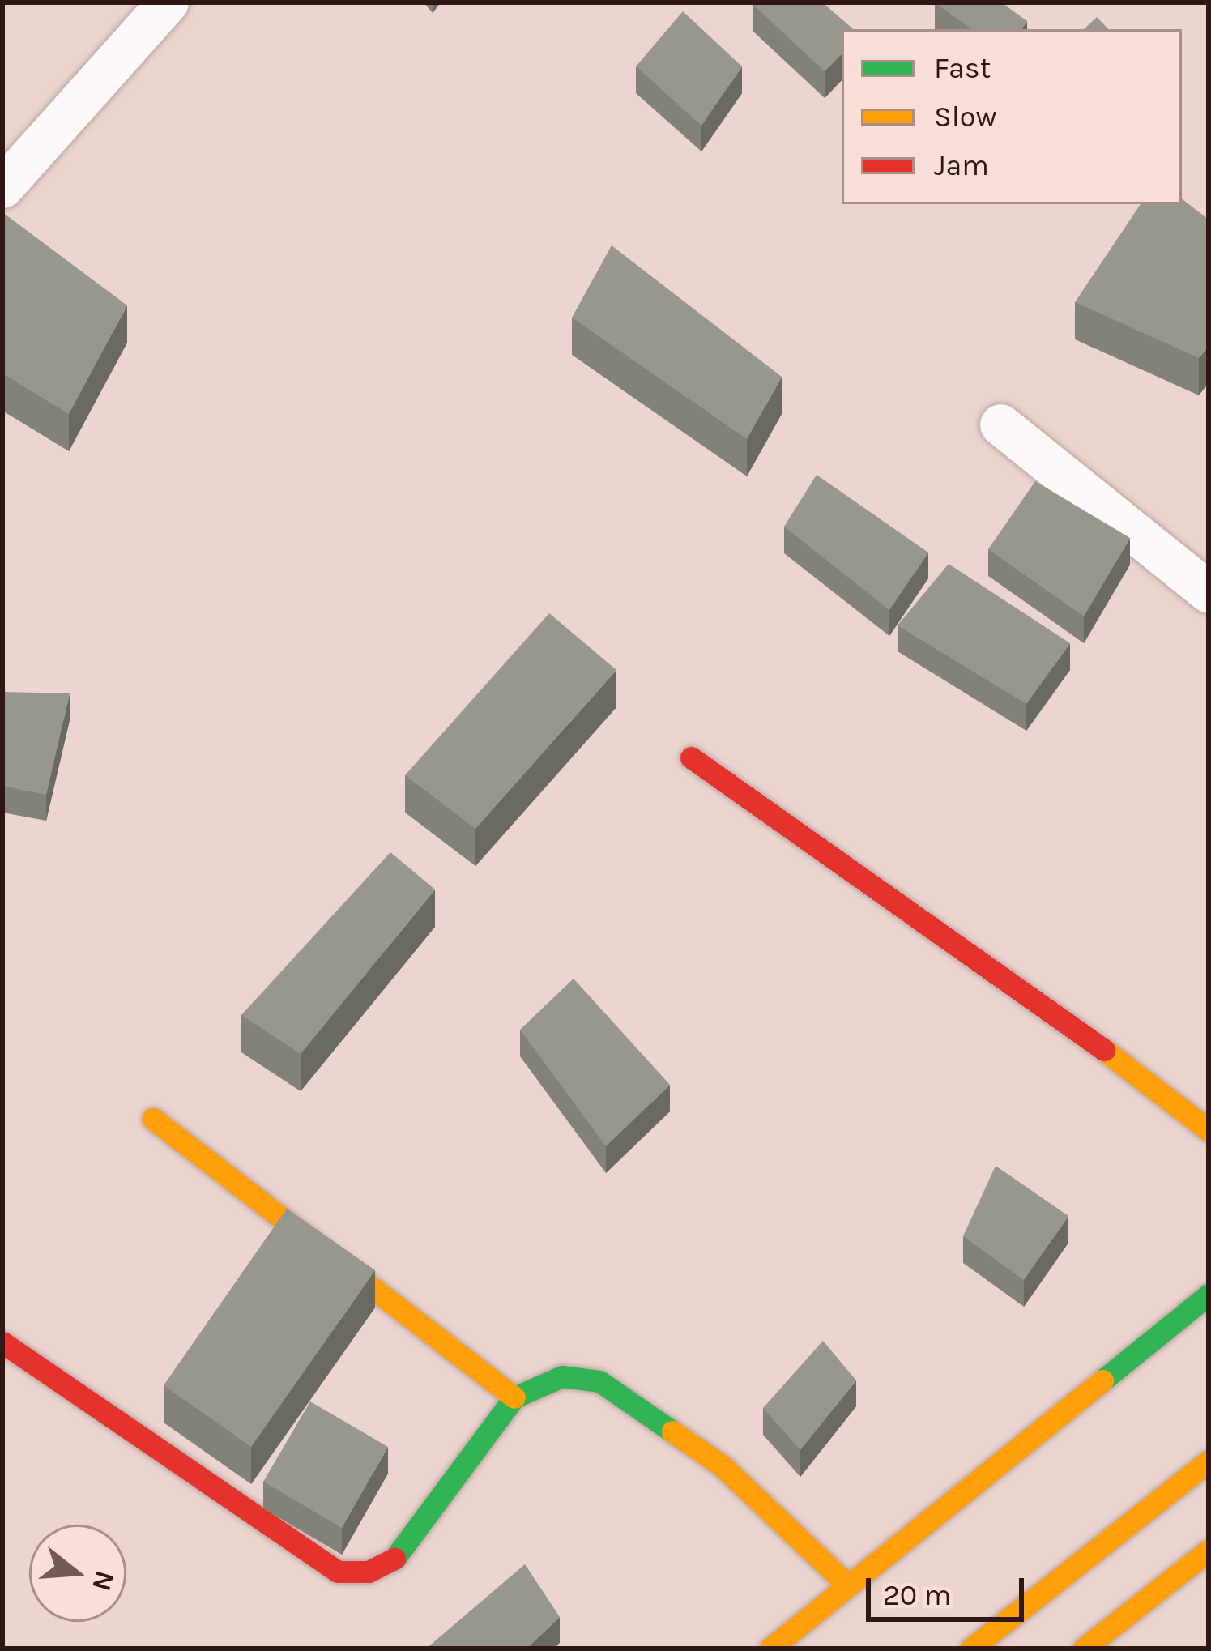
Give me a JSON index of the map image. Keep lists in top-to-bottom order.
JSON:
{
  "legend": ["Fast", "Slow", "Jam"],
  "scale_bar": "20 m",
  "north": "right"
}
